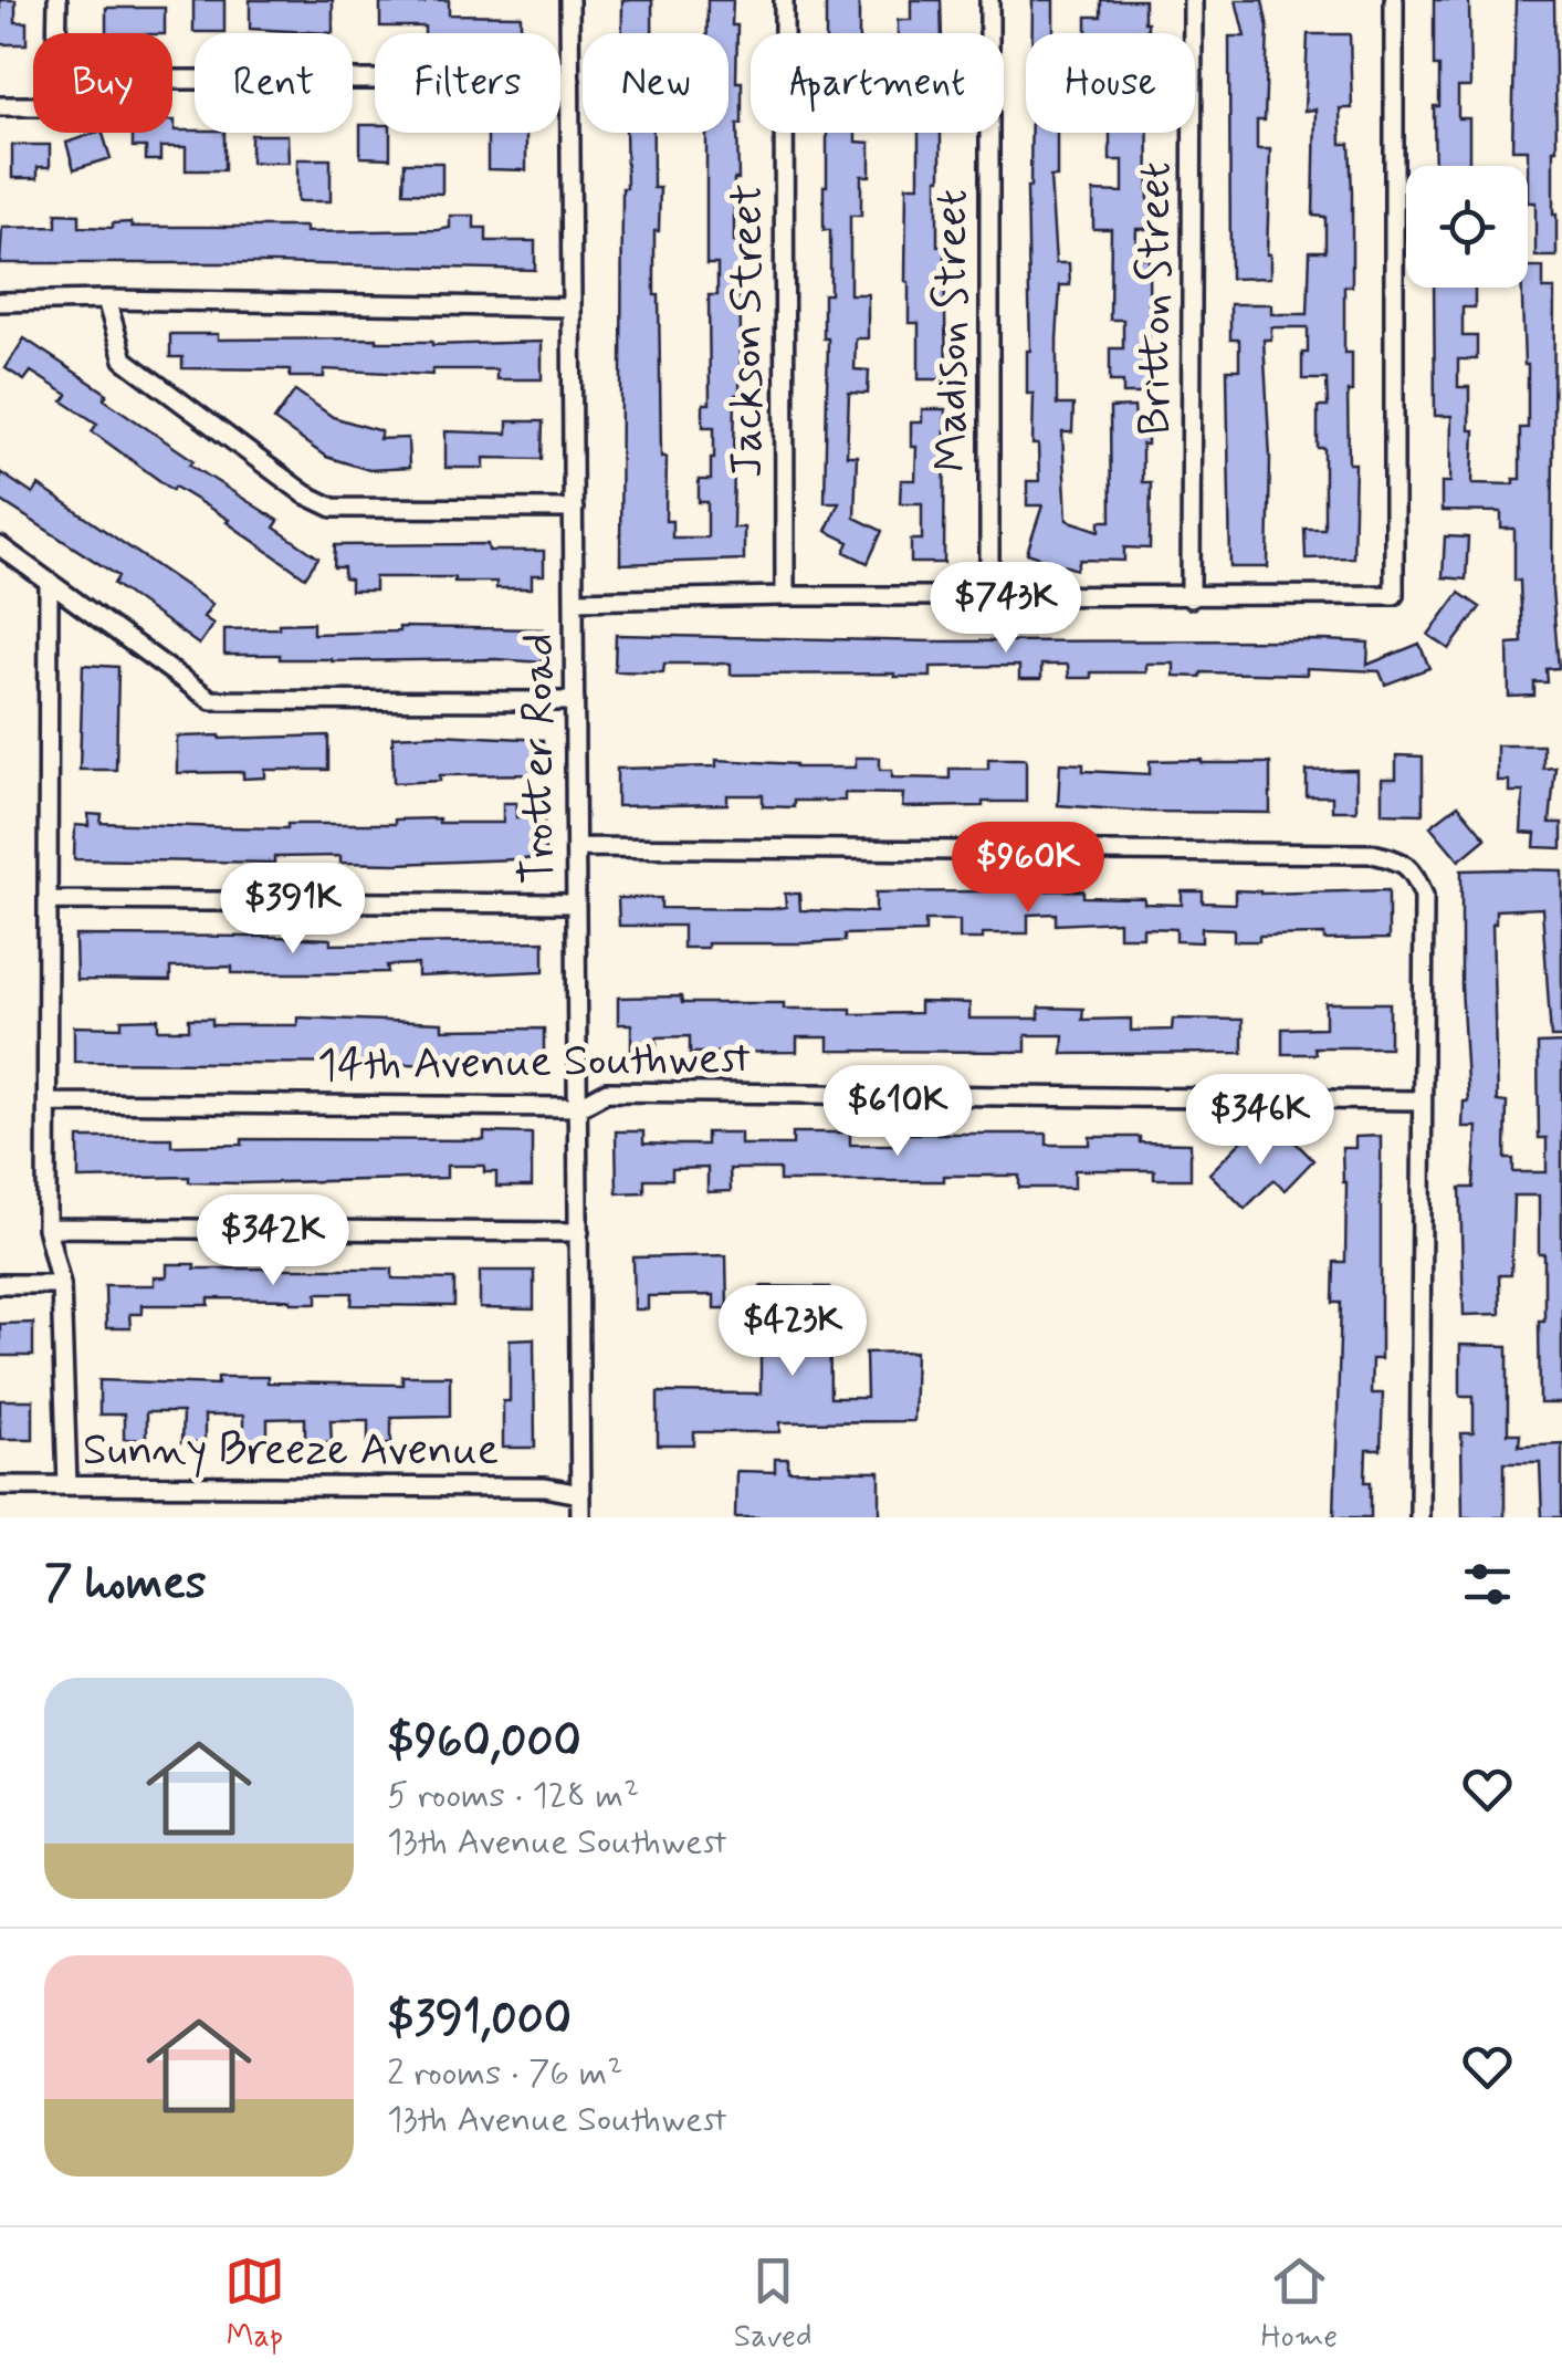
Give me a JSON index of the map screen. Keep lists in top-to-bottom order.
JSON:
{
  "streets": {
    "street": [
      "Britton Street",
      "Jackson Street",
      "Madison Street",
      "Trotter Road",
      "14th Avenue Southwest",
      "Sunny Breeze Avenue"
    ]
  },
  "crossings": [
    ["Trotter Road", "14th Avenue Southwest"],
    ["Trotter Road", "Sunny Breeze Avenue"]
  ],
  "page": {
    "chip": [
      "Buy",
      "Rent",
      "Filters",
      "New",
      "Apartment",
      "House"
    ],
    "price": [
      "$743K",
      "$960K",
      "$391K",
      "$610K",
      "$346K",
      "$342K",
      "$423K"
    ],
    "heading": "7 homes",
    "list": [
      {
        "name": "$960,000",
        "note": "5 rooms · 128 m² · 13th Avenue Southwest"
      },
      {
        "name": "$391,000",
        "note": "2 rooms · 76 m² · 13th Avenue Southwest"
      }
    ],
    "tabs": ["Map", "Saved", "Home"]
  }
}
